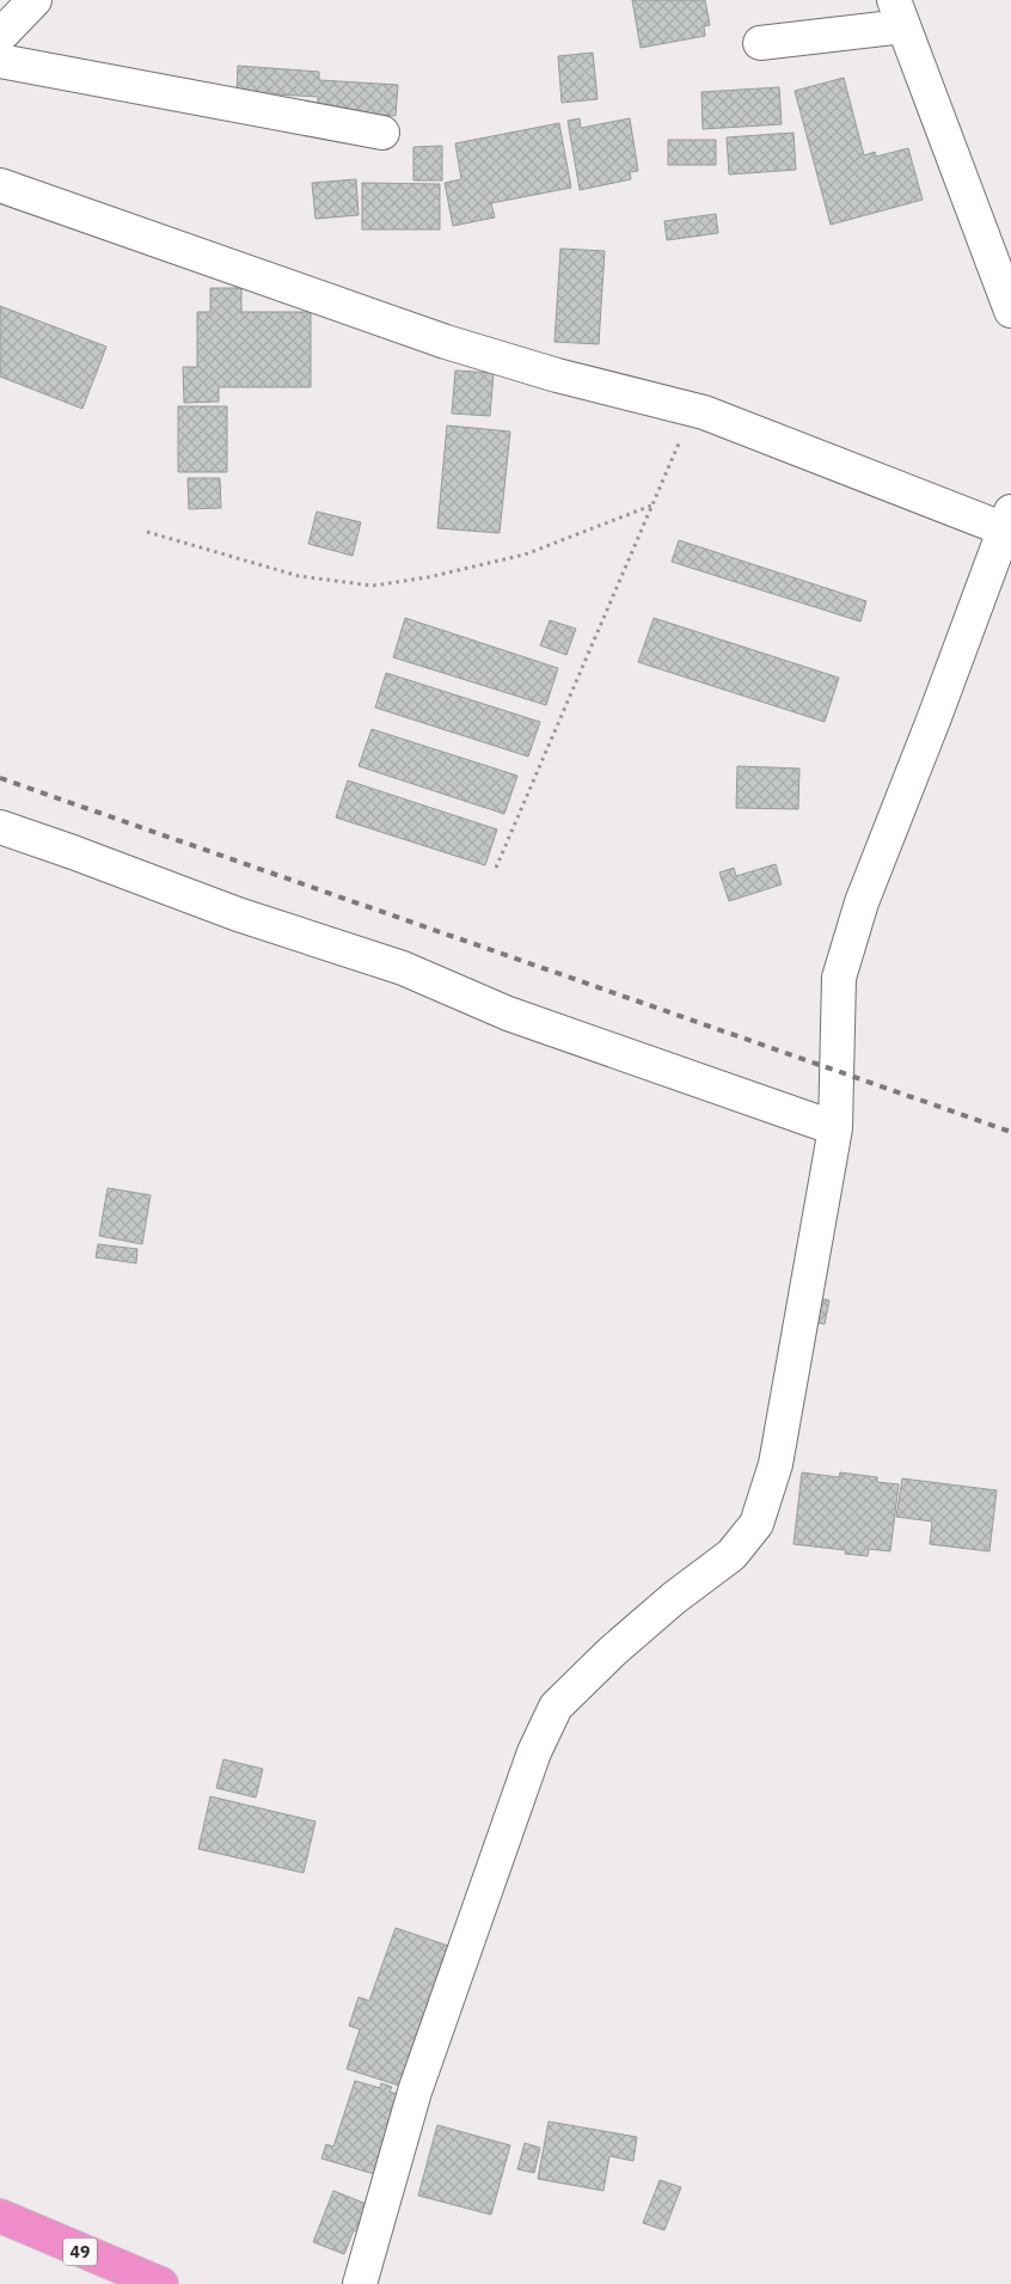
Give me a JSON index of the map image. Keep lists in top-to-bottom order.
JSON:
{
  "streets": {
    "highway": ["49"]
  }
}
